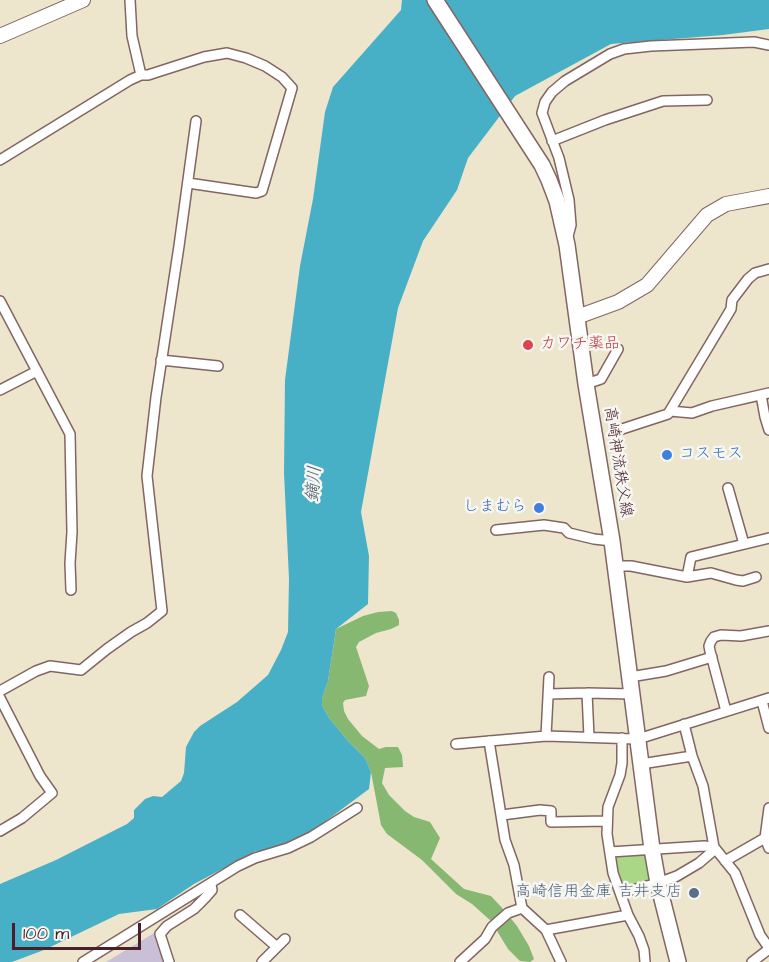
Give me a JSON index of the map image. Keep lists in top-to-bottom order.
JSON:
{
  "streets": {
    "main road": ["高崎神流秩父線"]
  },
  "water": ["鏑川"],
  "places": [
    "カワチ薬品",
    "コスモス",
    "しまむら",
    "高崎信用金庫 吉井支店"
  ],
  "scale_bar": "100 m"
}
